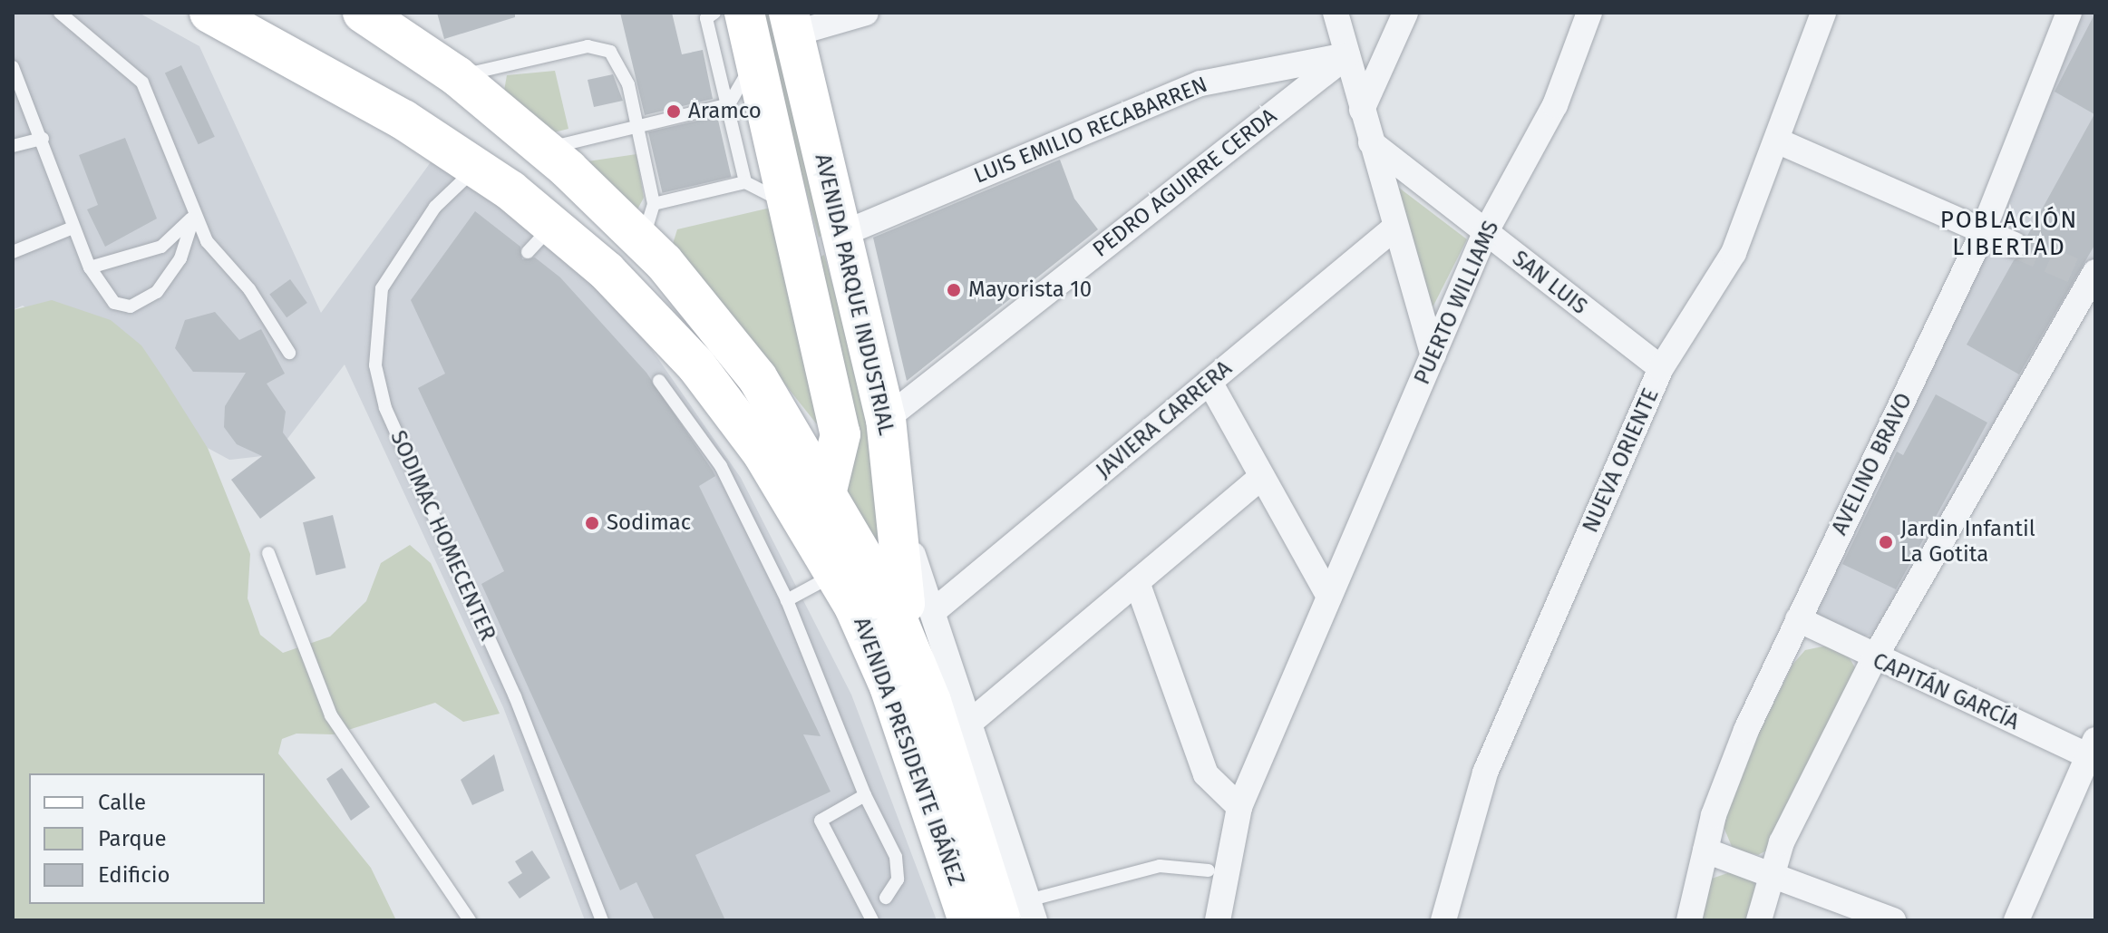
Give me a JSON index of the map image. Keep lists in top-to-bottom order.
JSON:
{
  "streets": {
    "main road": ["AVENIDA PARQUE INDUSTRIAL", "AVENIDA PRESIDENTE IBÁÑEZ"],
    "street": [
      "LUIS EMILIO RECABARREN",
      "PEDRO AGUIRRE CERDA",
      "SAN LUIS",
      "PUERTO WILLIAMS",
      "JAVIERA CARRERA",
      "NUEVA ORIENTE",
      "AVELINO BRAVO",
      "CAPITÁN GARCÍA"
    ],
    "lane": ["SODIMAC HOMECENTER"]
  },
  "crossings": [
    ["LUIS EMILIO RECABARREN", "PEDRO AGUIRRE CERDA"],
    ["LUIS EMILIO RECABARREN", "AVENIDA PARQUE INDUSTRIAL"],
    ["PEDRO AGUIRRE CERDA", "AVENIDA PARQUE INDUSTRIAL"],
    ["SAN LUIS", "PUERTO WILLIAMS"],
    ["SAN LUIS", "NUEVA ORIENTE"],
    ["AVENIDA PARQUE INDUSTRIAL", "AVENIDA PRESIDENTE IBÁÑEZ"],
    ["AVELINO BRAVO", "CAPITÁN GARCÍA"],
    ["SODIMAC HOMECENTER", "AVENIDA PRESIDENTE IBÁÑEZ"]
  ],
  "districts": ["POBLACIÓN LIBERTAD"],
  "places": [
    "Aramco",
    "Mayorista 10",
    "Sodimac",
    "Jardin Infantil La Gotita"
  ],
  "legend": ["Calle", "Parque", "Edificio"]
}
